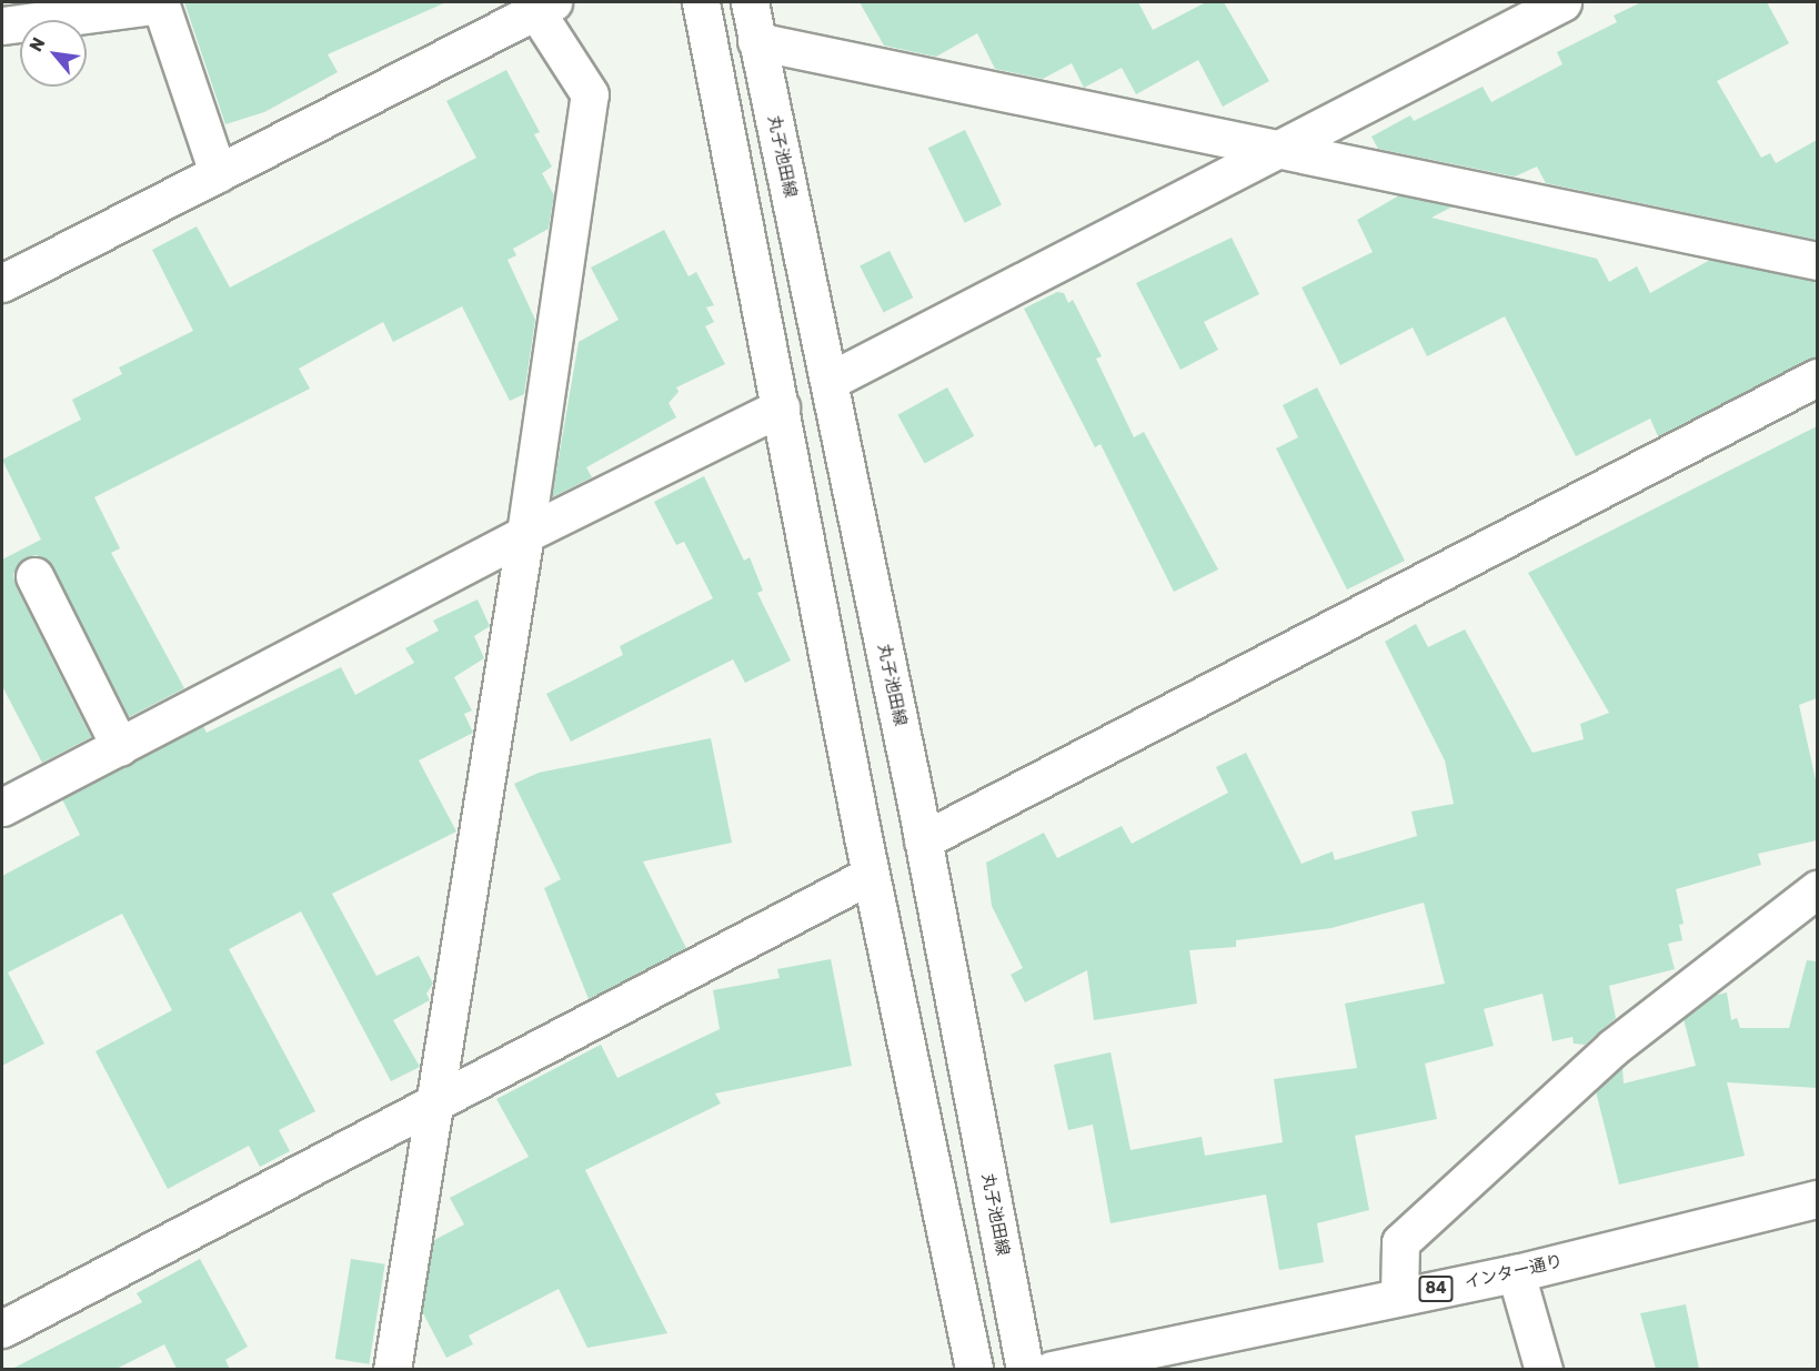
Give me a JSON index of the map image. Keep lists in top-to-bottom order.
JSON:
{
  "streets": {
    "street": ["丸子池田線", "インター通り", "84"]
  },
  "north": "top left"
}
